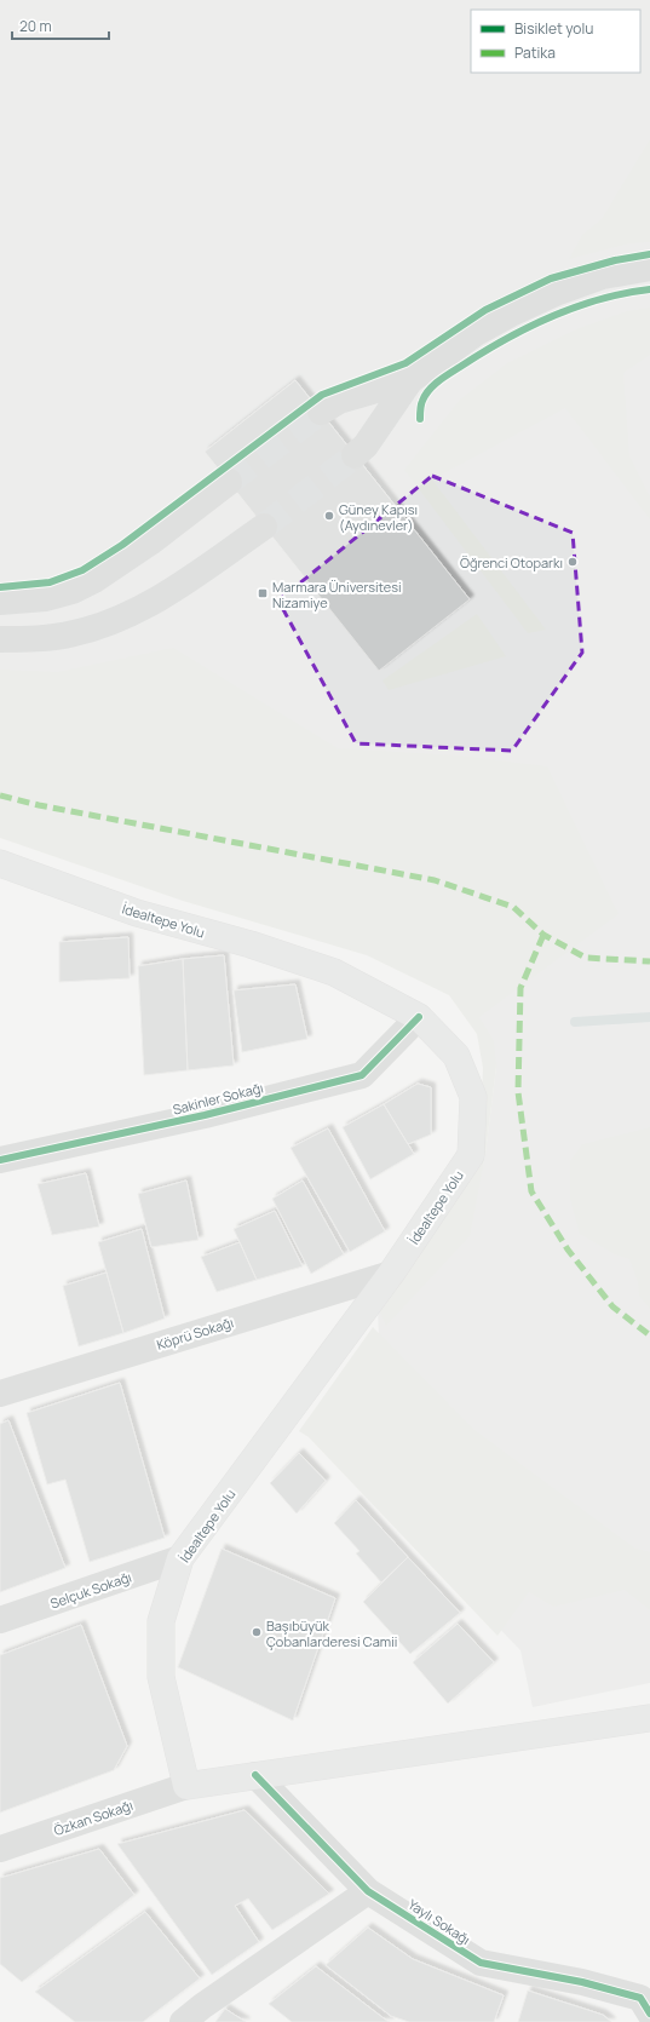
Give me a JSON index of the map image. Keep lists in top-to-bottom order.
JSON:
{
  "streets": {
    "main road": ["İdealtepe Yolu"],
    "street": [
      "Sakinler Sokağı",
      "Köprü Sokağı",
      "Selçuk Sokağı",
      "Özkan Sokağı",
      "Yaylı Sokağı"
    ]
  },
  "crossings": [
    ["İdealtepe Yolu", "Sakinler Sokağı"],
    ["İdealtepe Yolu", "Köprü Sokağı"],
    ["İdealtepe Yolu", "Selçuk Sokağı"],
    ["İdealtepe Yolu", "Özkan Sokağı"]
  ],
  "places": {
    "other": ["Güney Kapısı (Aydınevler)", "Öğrenci Otoparkı", "Başıbüyük Çobanlarderesi Camii"],
    "transit": ["Marmara Üniversitesi Nizamiye"]
  },
  "legend": ["Bisiklet yolu", "Patika"],
  "scale_bar": "20 m"
}
